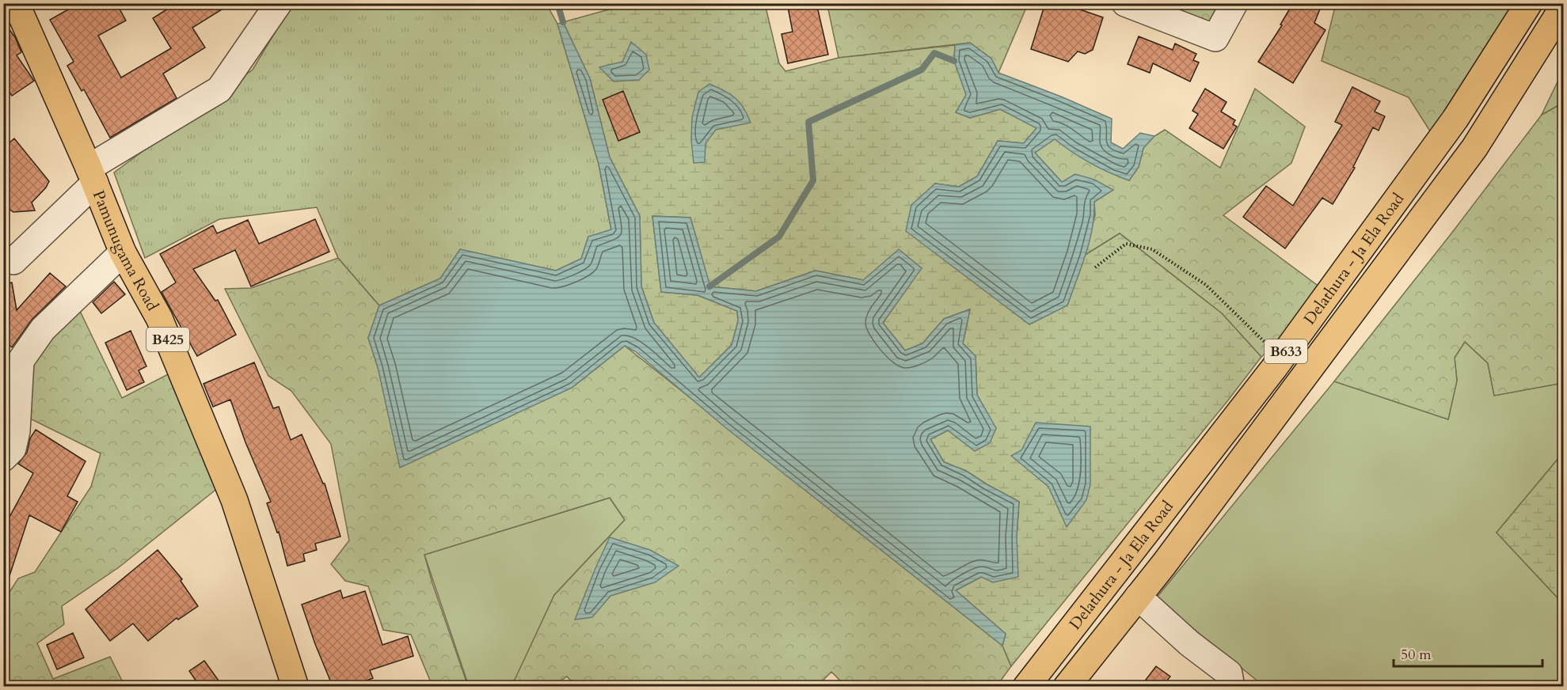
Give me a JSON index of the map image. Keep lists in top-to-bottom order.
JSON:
{
  "streets": {
    "main road": [
      "Pamunugama Road",
      "Delathura - Ja Ela Road",
      "B425",
      "B633"
    ]
  },
  "scale_bar": "50 m"
}
